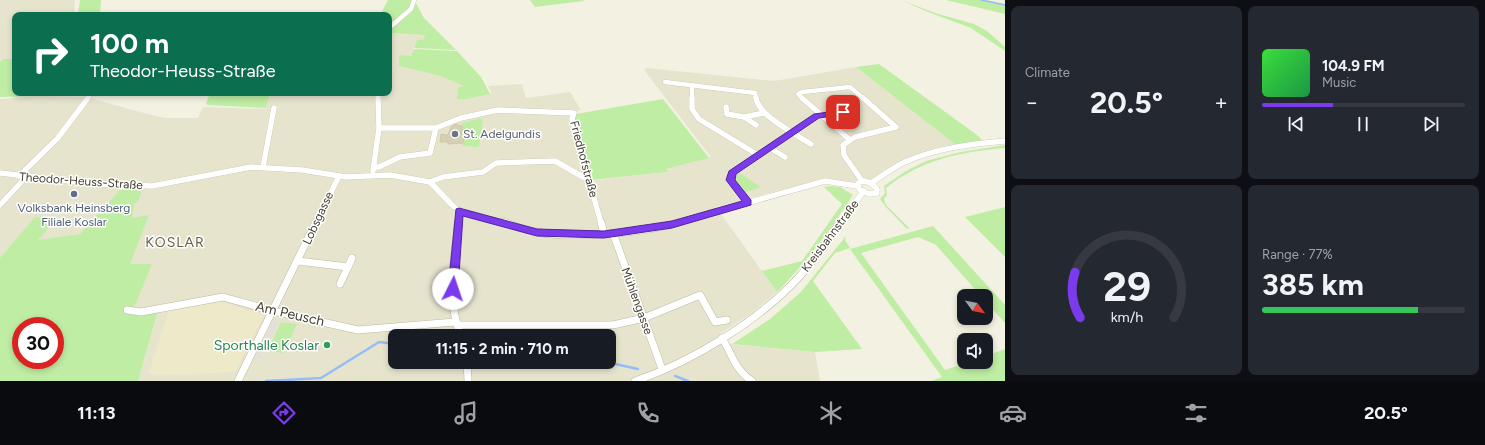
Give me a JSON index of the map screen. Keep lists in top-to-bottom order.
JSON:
{
  "streets": {
    "street": [
      "Friedhofstraße",
      "Theodor-Heuss-Straße",
      "Lobsgasse",
      "Kreisbahnstraße",
      "Mühlengasse",
      "Am Peusch"
    ]
  },
  "crossings": [
    ["Theodor-Heuss-Straße", "Lobsgasse"],
    ["Lobsgasse", "Am Peusch"],
    ["Kreisbahnstraße", "Mühlengasse"],
    ["Mühlengasse", "Am Peusch"]
  ],
  "districts": ["KOSLAR"],
  "places": ["St. Adelgundis", "Volksbank Heinsberg Filiale Koslar", "Sporthalle Koslar"],
  "north": "bottom right",
  "page": {
    "tile": [
      "Climate",
      ["Range · 77%", "385 km"]
    ],
    "turn": ["100 m", "Theodor-Heuss-Straße"],
    "song": ["104.9 FM", "Music"],
    "heat": ["−", "20.5°", "+"],
    "limit": "30",
    "trip": "11:15 · 2 min · 710 m",
    "tabs": ["11:13", "20.5°"],
    "gauge": ["29", "km/h"]
  }
}
